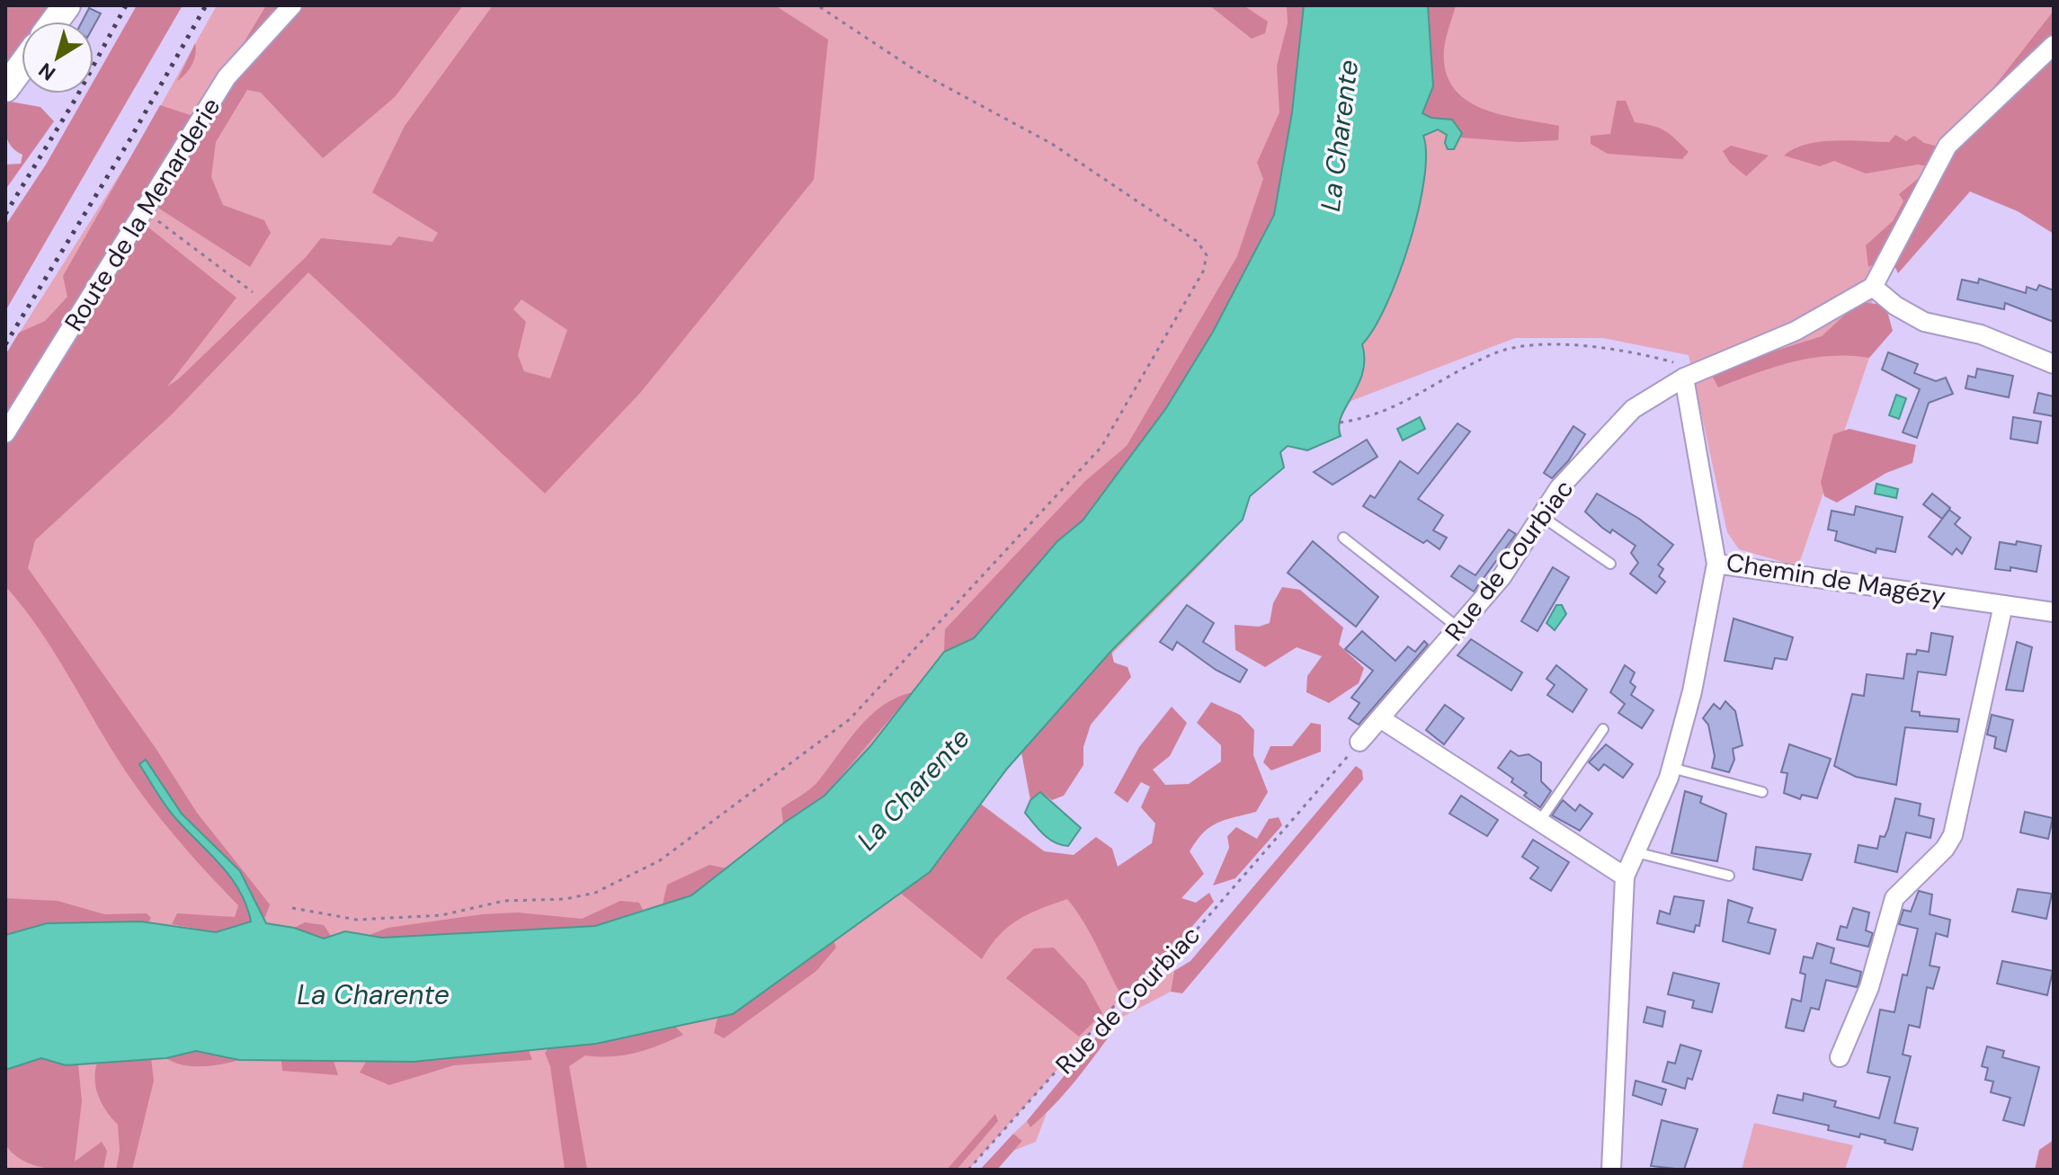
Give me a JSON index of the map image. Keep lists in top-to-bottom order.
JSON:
{
  "streets": {
    "street": ["Route de la Menarderie", "Rue de Courbiac", "Chemin de Magézy"]
  },
  "crossings": [
    ["Rue de Courbiac", "Chemin de Magézy"]
  ],
  "water": ["La Charente"],
  "north": "bottom left"
}
